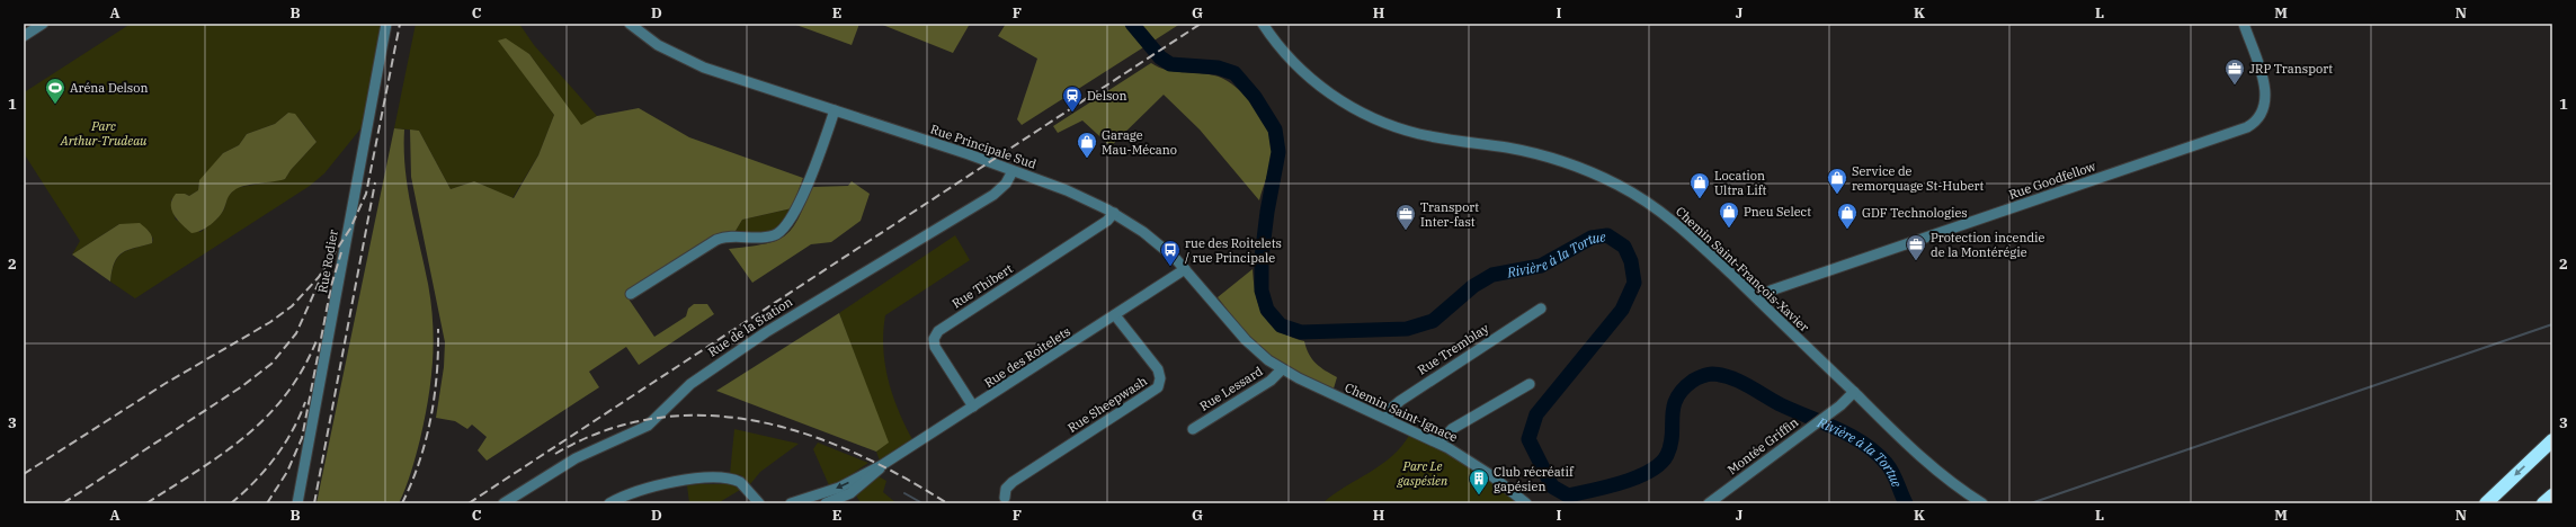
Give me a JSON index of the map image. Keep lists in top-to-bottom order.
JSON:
{
  "streets": {
    "street": [
      "Rue Principale Sud",
      "Rue Goodfellow",
      "Rue Rodier",
      "Chemin Saint-François-Xavier",
      "Rue Thibert",
      "Rue de la Station",
      "Rue Tremblay",
      "Rue des Roitelets",
      "Rue Lessard",
      "Rue Sheepwash",
      "Chemin Saint-Ignace",
      "Montée Griffin"
    ]
  },
  "crossings": [
    ["Rue Principale Sud", "Rue Thibert"],
    ["Rue Principale Sud", "Rue de la Station"],
    ["Rue Principale Sud", "Rue des Roitelets"],
    ["Rue Principale Sud", "Rue Lessard"],
    ["Rue Principale Sud", "Chemin Saint-Ignace"],
    ["Rue Goodfellow", "Chemin Saint-François-Xavier"],
    ["Chemin Saint-François-Xavier", "Montée Griffin"],
    ["Rue Thibert", "Rue des Roitelets"],
    ["Rue Tremblay", "Chemin Saint-Ignace"],
    ["Rue des Roitelets", "Rue Sheepwash"],
    ["Rue Lessard", "Chemin Saint-Ignace"]
  ],
  "water": ["Rivière à la Tortue"],
  "parks": ["Parc Arthur-Trudeau", "Parc Le gaspésien"],
  "places": {
    "office": ["JRP Transport", "Transport Inter-fast", "Protection incendie de la Montérégie"],
    "sports": ["Aréna Delson"],
    "station": ["Delson"],
    "shop": [
      "Garage Mau-Mécano",
      "Service de remorquage St-Hubert",
      "Location Ultra Lift",
      "Pneu Select",
      "GDF Technologies"
    ],
    "bus stop": ["rue des Roitelets / rue Principale"],
    "building": ["Club récréatif gapésien"]
  },
  "grid": {
    "columns": [
      "A",
      "B",
      "C",
      "D",
      "E",
      "F",
      "G",
      "H",
      "I",
      "J",
      "K",
      "L",
      "M",
      "N"
    ],
    "rows": ["1", "2", "3"]
  }
}
